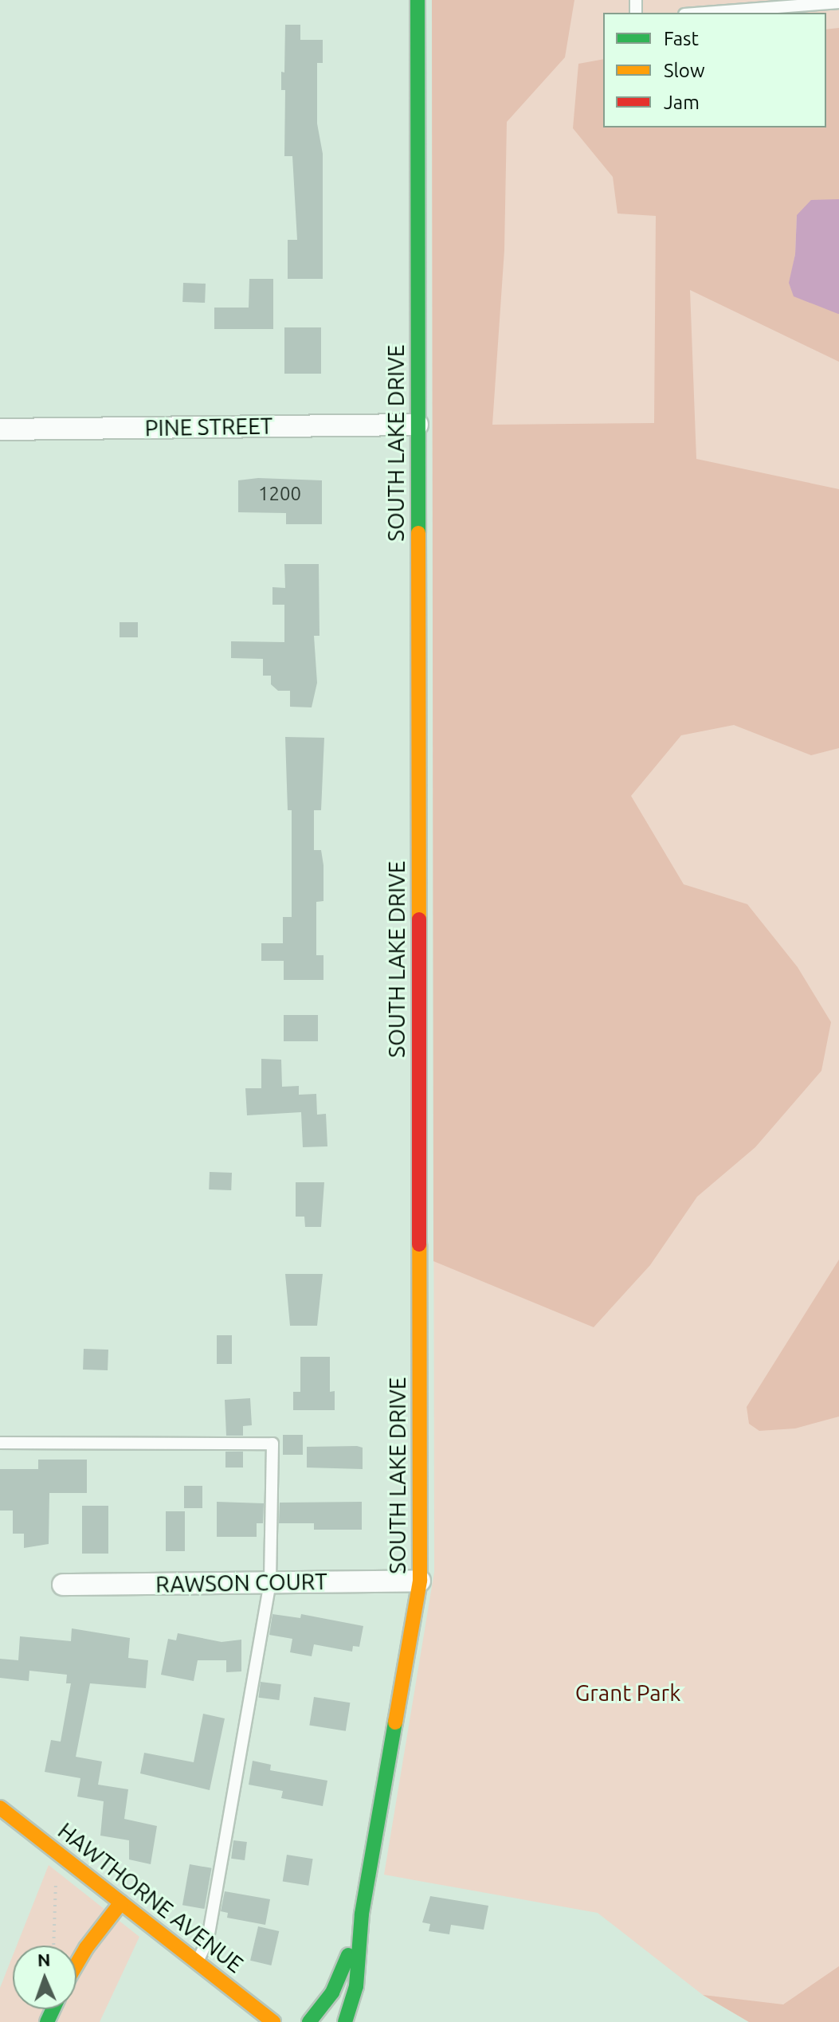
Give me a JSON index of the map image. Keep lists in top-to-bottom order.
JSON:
{
  "streets": {
    "street": [
      "PINE STREET",
      "SOUTH LAKE DRIVE",
      "RAWSON COURT",
      "HAWTHORNE AVENUE"
    ]
  },
  "crossings": [
    ["PINE STREET", "SOUTH LAKE DRIVE"],
    ["SOUTH LAKE DRIVE", "RAWSON COURT"]
  ],
  "parks": ["Grant Park"],
  "house_numbers": ["1200"],
  "legend": ["Fast", "Slow", "Jam"],
  "north": "top"
}
